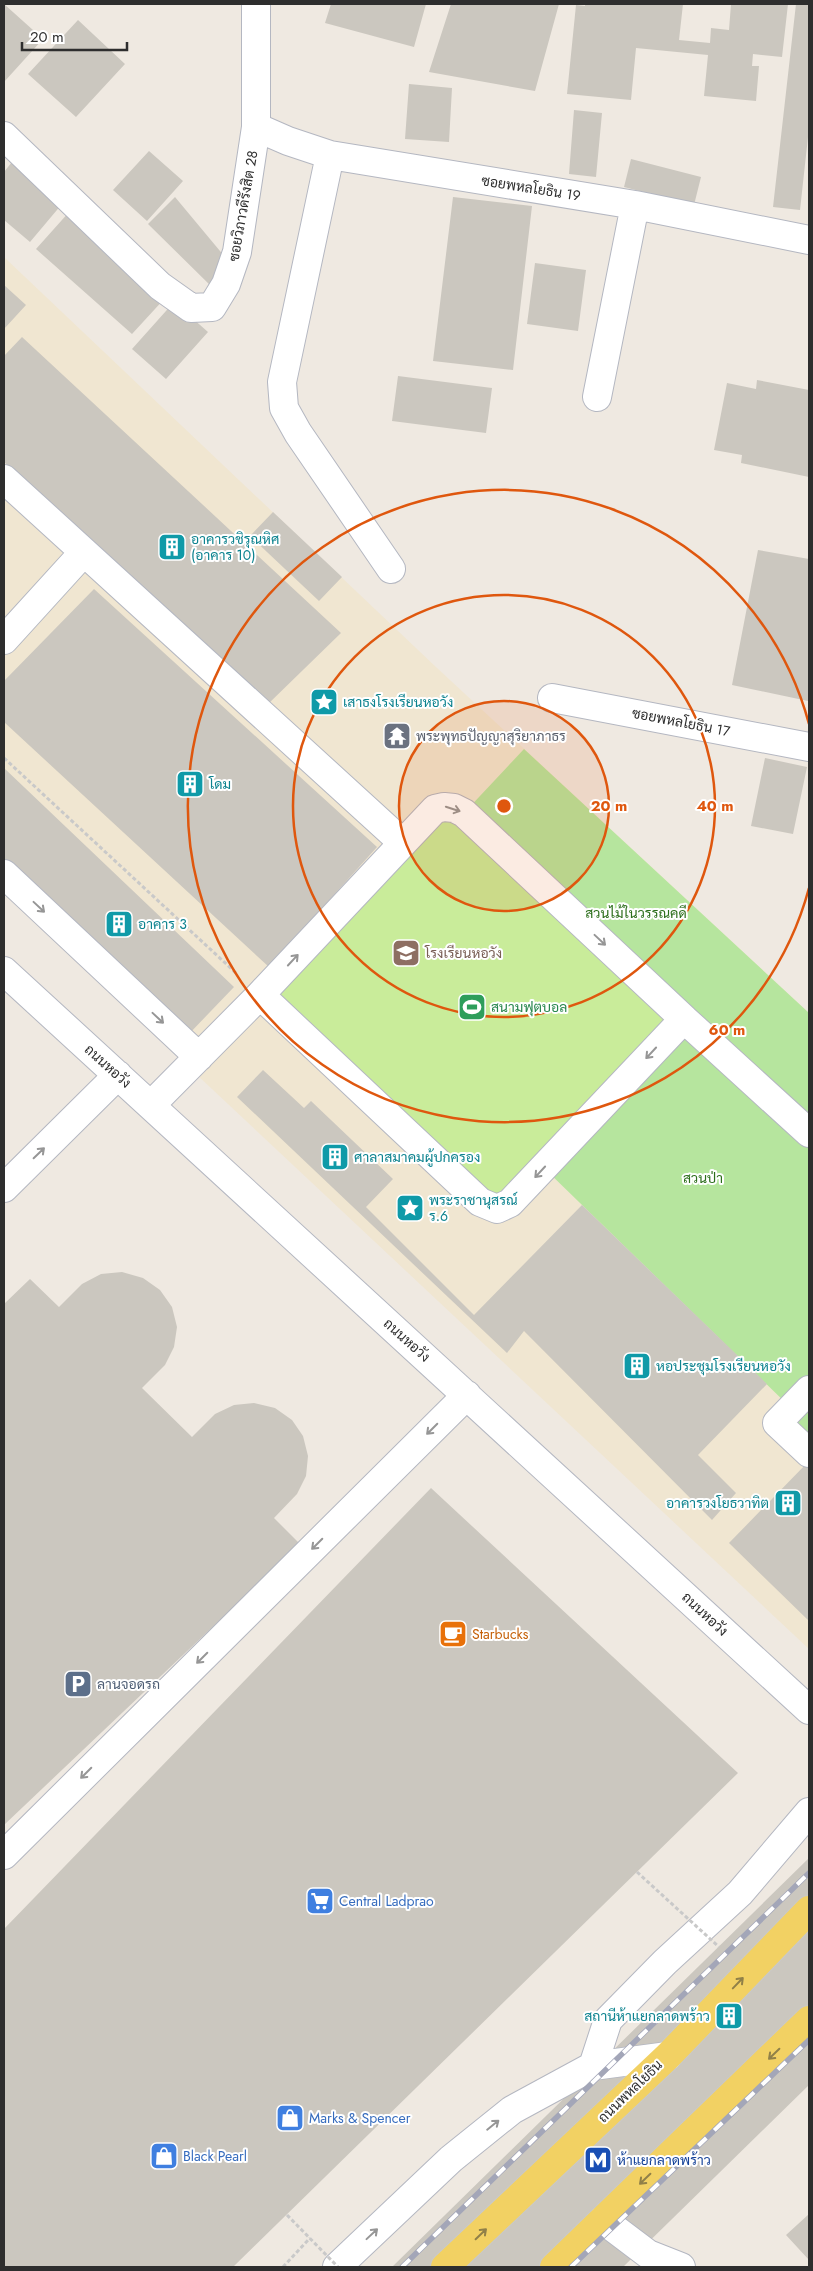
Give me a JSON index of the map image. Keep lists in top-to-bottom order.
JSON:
{
  "streets": {
    "main road": ["ถนนพหลโยธิน"],
    "street": [
      "ซอยพหลโยธิน 19",
      "ซอยวิภาวดีรังสิต 28",
      "ซอยพหลโยธิน 17",
      "ถนนหอวัง"
    ]
  },
  "crossings": [
    ["ซอยพหลโยธิน 19", "ซอยวิภาวดีรังสิต 28"]
  ],
  "parks": ["สวนไม้ในวรรณคดี", "สวนป่า"],
  "places": {
    "building": [
      "อาคารวชิรุณหิศ (อาคาร 10)",
      "โดม",
      "อาคาร 3",
      "ศาลาสมาคมผู้ปกครอง",
      "หอประชุมโรงเรียนหอวัง",
      "อาคารวงโยธวาทิต",
      "สถานีห้าแยกลาดพร้าว"
    ],
    "place": ["เสาธงโรงเรียนหอวัง", "พระราชานุสรณ์ ร.6"],
    "temple": ["พระพุทธปัญญาสุริยาภาธร"],
    "school or university": ["โรงเรียนหอวัง"],
    "sports": ["สนามฟุตบอล"],
    "cafe": ["Starbucks"],
    "parking": ["ลานจอดรถ"],
    "supermarket": ["Central Ladprao"],
    "shop": ["Marks & Spencer", "Black Pearl"],
    "metro station": ["ห้าแยกลาดพร้าว"]
  },
  "scale_bar": "20 m",
  "rings": ["20 m", "40 m", "60 m"]
}
